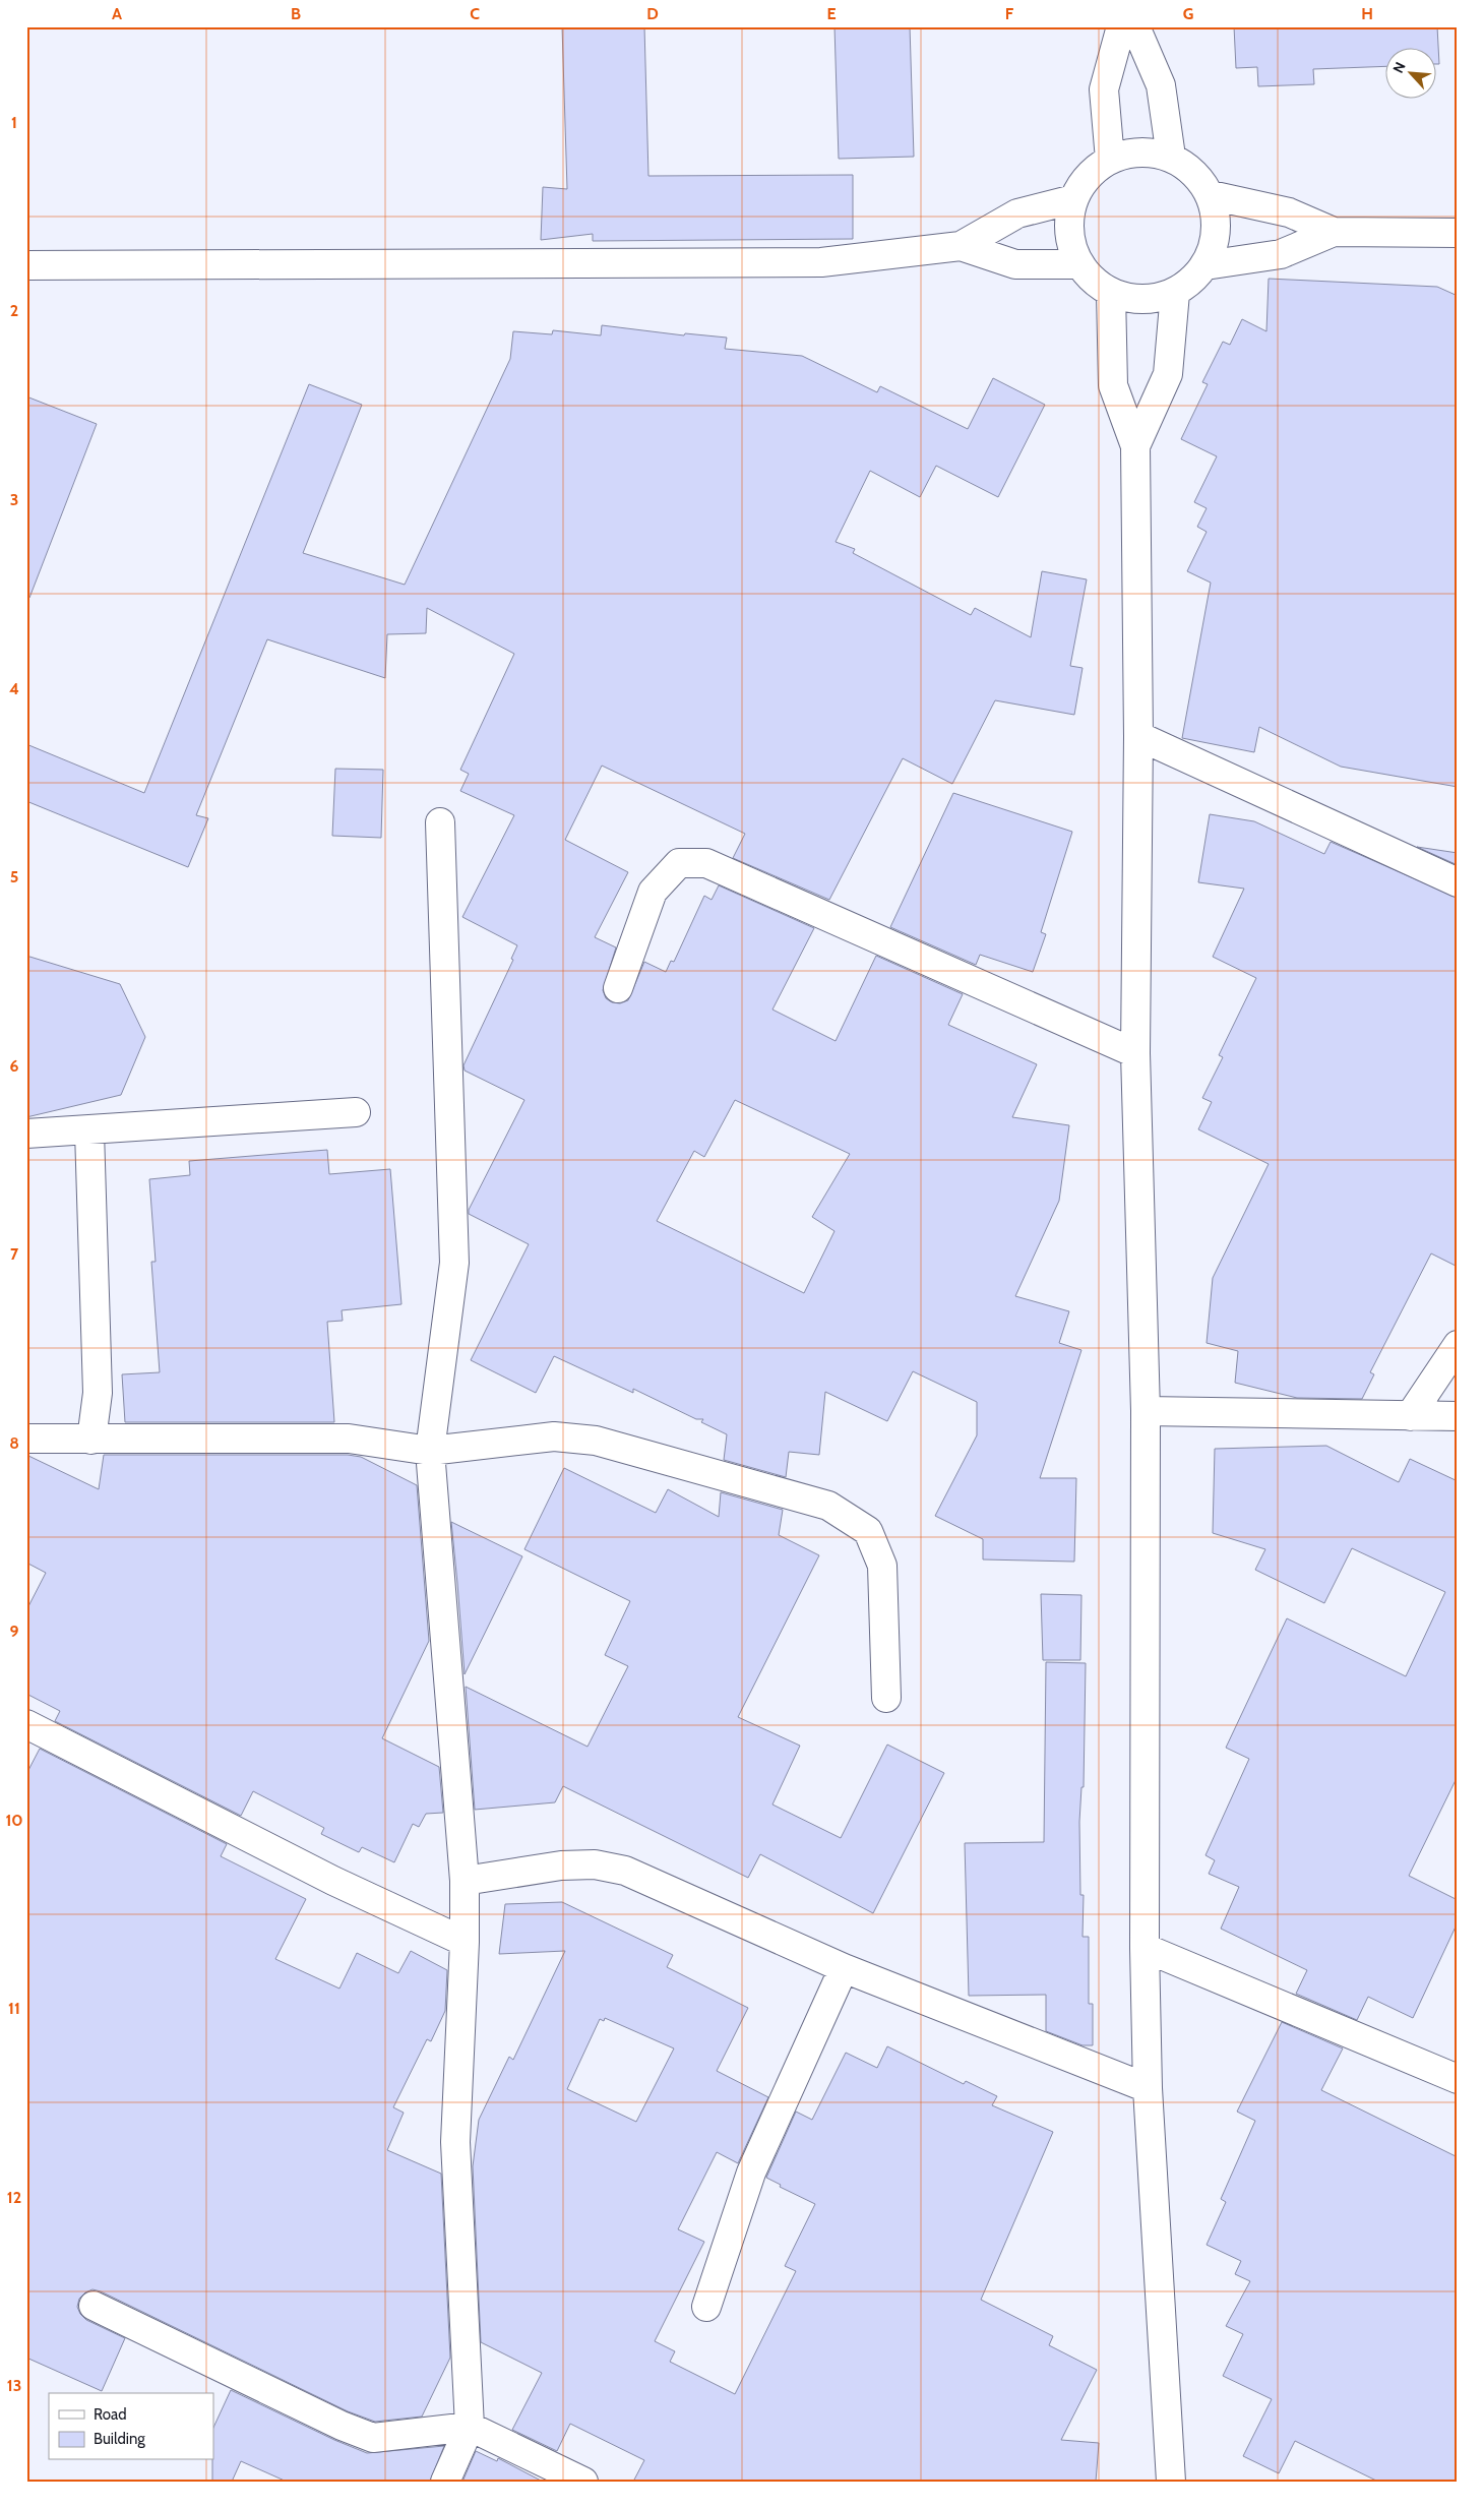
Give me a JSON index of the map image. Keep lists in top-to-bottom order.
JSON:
{
  "legend": ["Road", "Building"],
  "north": "top left",
  "grid": {
    "columns": [
      "A",
      "B",
      "C",
      "D",
      "E",
      "F",
      "G",
      "H"
    ],
    "rows": [
      "1",
      "2",
      "3",
      "4",
      "5",
      "6",
      "7",
      "8",
      "9",
      "10",
      "11",
      "12",
      "13"
    ]
  }
}
